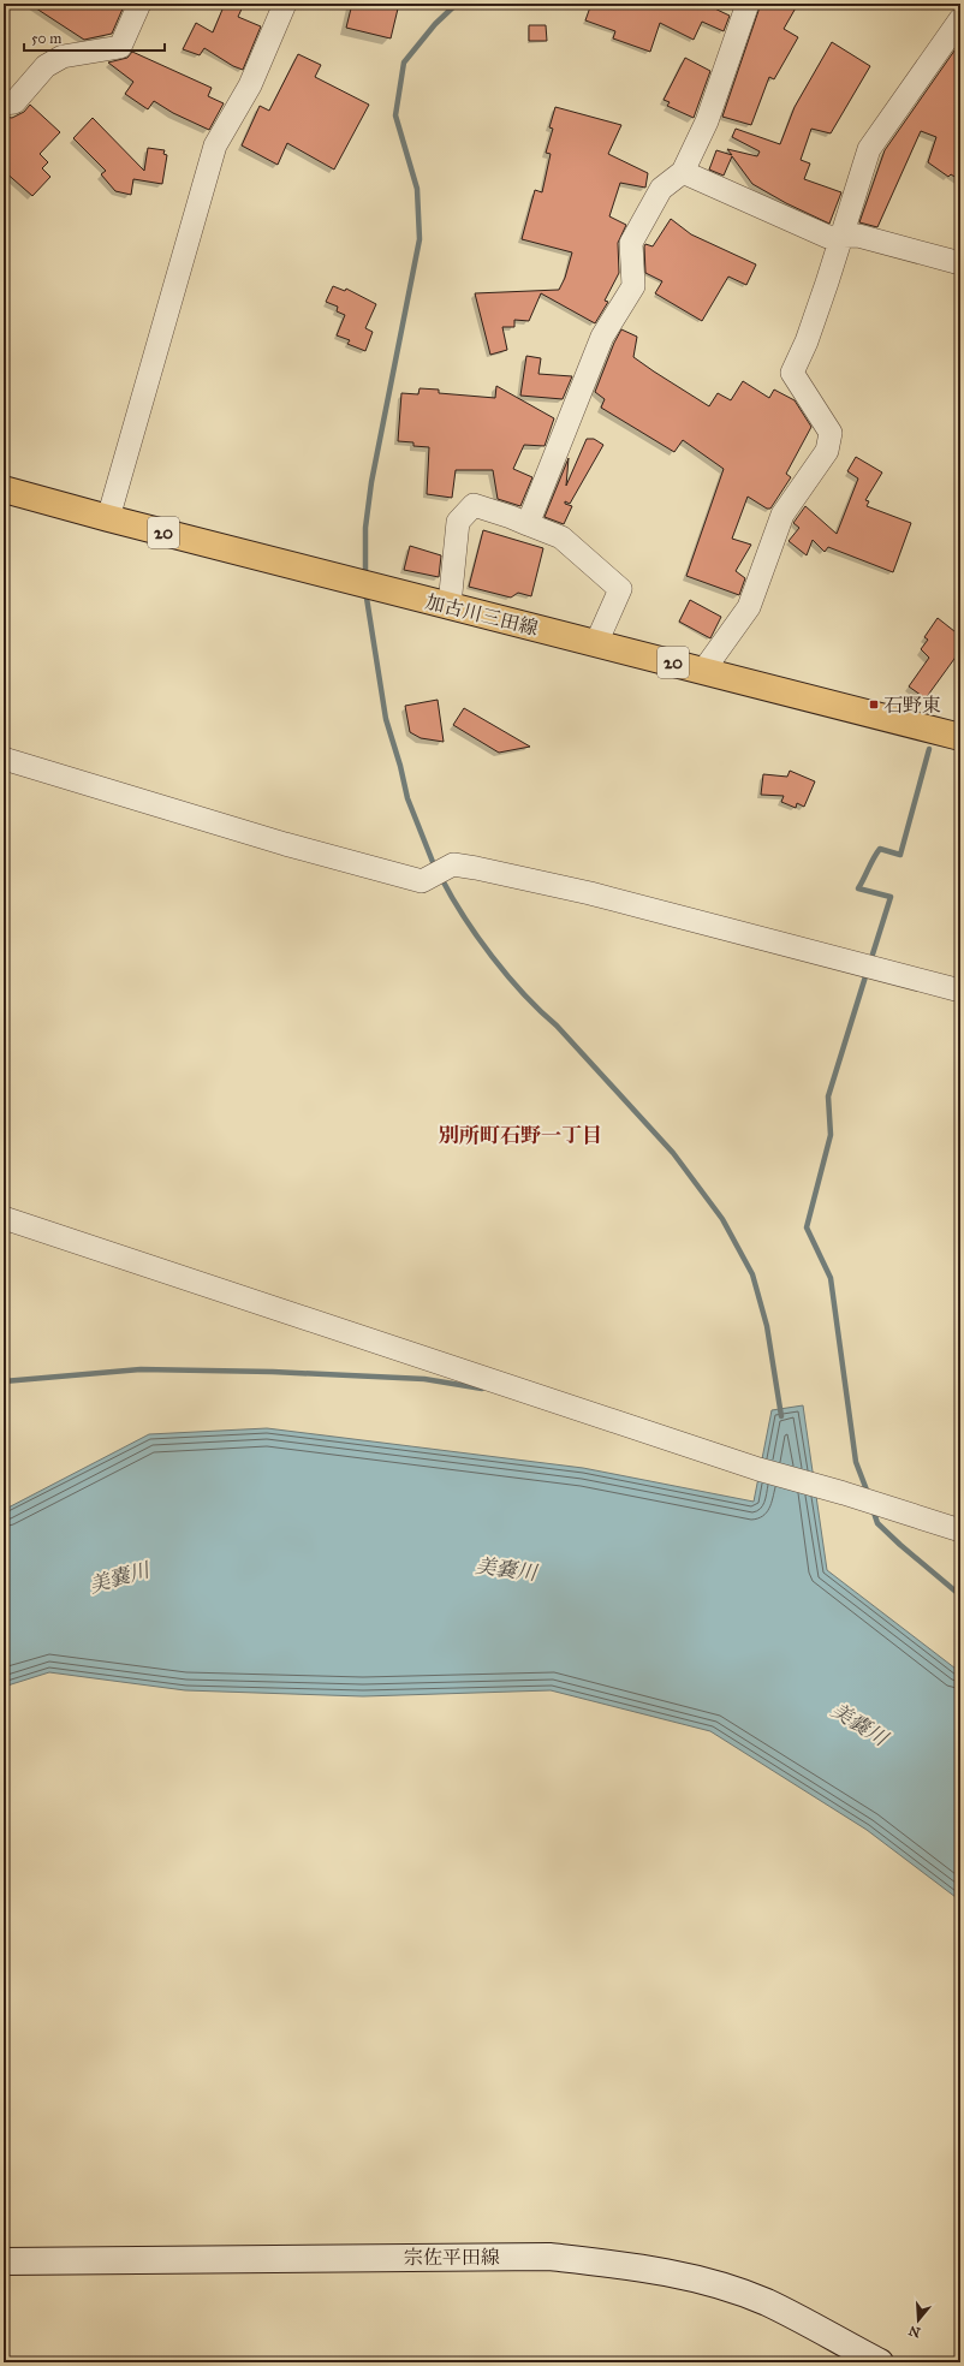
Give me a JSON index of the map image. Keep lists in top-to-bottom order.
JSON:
{
  "streets": {
    "main road": ["20", "加古川三田線", "宗佐平田線"]
  },
  "districts": ["別所町石野一丁目"],
  "water": ["美嚢川"],
  "places": {
    "transit": ["石野東"]
  },
  "scale_bar": "50 m",
  "north": "bottom"
}
